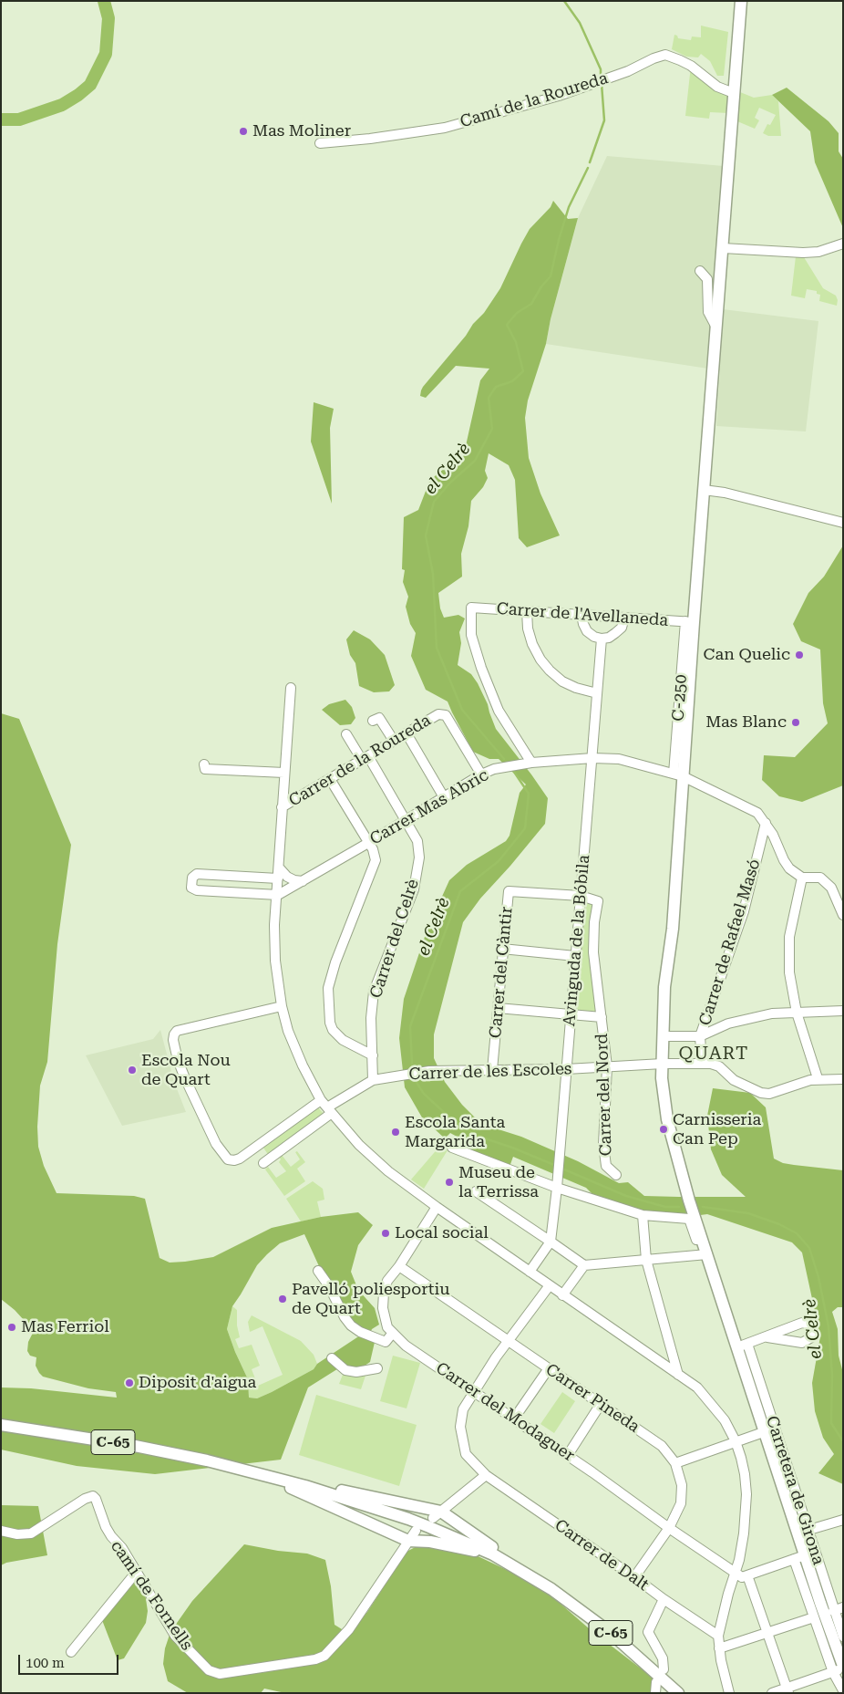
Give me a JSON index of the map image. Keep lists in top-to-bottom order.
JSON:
{
  "streets": {
    "main road": ["C-250", "C-65"],
    "street": [
      "Camí de la Roureda",
      "Carrer de l'Avellaneda",
      "Carrer de la Roureda",
      "Carrer Mas Abric",
      "Carrer del Celrè",
      "Avinguda de la Bóbila",
      "Carrer de Rafael Masó",
      "Carrer del Càntir",
      "Carrer de les Escoles",
      "Carrer del Nord",
      "Carrer Pineda",
      "Carrer del Modaguer",
      "Carretera de Girona",
      "Carrer de Dalt",
      "camí de Fornells"
    ]
  },
  "crossings": [
    ["Camí de la Roureda", "C-250"],
    ["Carrer de l'Avellaneda", "C-250"],
    ["Carrer de l'Avellaneda", "Carrer Mas Abric"],
    ["C-250", "Carrer Mas Abric"],
    ["C-250", "Carrer de les Escoles"],
    ["C-250", "Carretera de Girona"],
    ["Carrer de la Roureda", "Carrer Mas Abric"],
    ["Carrer de la Roureda", "Carrer del Celrè"],
    ["Carrer Mas Abric", "Carrer del Celrè"],
    ["Carrer Mas Abric", "Avinguda de la Bóbila"],
    ["Carrer Mas Abric", "Carrer de Rafael Masó"],
    ["Carrer del Celrè", "Carrer de les Escoles"],
    ["Avinguda de la Bóbila", "Carrer del Càntir"],
    ["Avinguda de la Bóbila", "Carrer de les Escoles"],
    ["Avinguda de la Bóbila", "Carrer del Nord"],
    ["Carrer de Rafael Masó", "Carrer de les Escoles"],
    ["Carrer del Càntir", "Carrer de les Escoles"],
    ["Carrer del Càntir", "Carrer del Nord"],
    ["Carrer de les Escoles", "Carrer del Nord"],
    ["Carrer Pineda", "Carrer del Modaguer"],
    ["Carrer Pineda", "Carrer de Dalt"],
    ["Carrer del Modaguer", "Carrer de Dalt"]
  ],
  "districts": ["QUART"],
  "water": ["el Celrè"],
  "places": [
    "Mas Moliner",
    "Can Quelic",
    "Mas Blanc",
    "Escola Nou de Quart",
    "Carnisseria Can Pep",
    "Escola Santa Margarida",
    "Museu de la Terrissa",
    "Local social",
    "Pavelló poliesportiu de Quart",
    "Mas Ferriol",
    "Diposit d'aigua"
  ],
  "scale_bar": "100 m"
}
